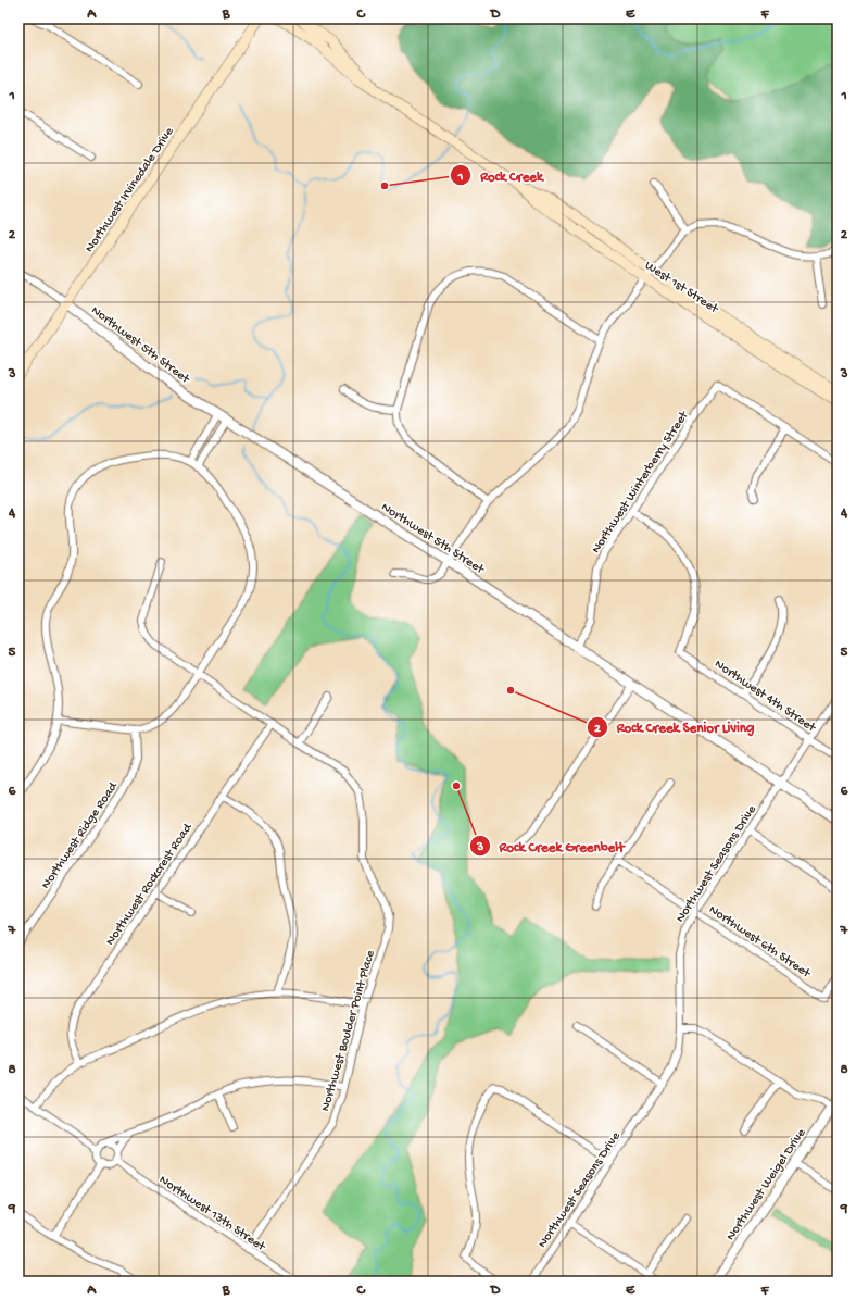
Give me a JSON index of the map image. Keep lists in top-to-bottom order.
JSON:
{
  "streets": {
    "main road": ["Northwest Irvinedale Drive", "West 1st Street"],
    "street": [
      "Northwest 5th Street",
      "Northwest Winterberry Street",
      "Northwest 4th Street",
      "Northwest Ridge Road",
      "Northwest Seasons Drive",
      "Northwest Rockcrest Road",
      "Northwest 6th Street",
      "Northwest Boulder Point Place",
      "Northwest Weigel Drive",
      "Northwest 13th Street"
    ]
  },
  "crossings": [
    ["Northwest Irvinedale Drive", "Northwest 5th Street"],
    ["Northwest 5th Street", "Northwest Winterberry Street"],
    ["Northwest 5th Street", "Northwest Seasons Drive"],
    ["Northwest Winterberry Street", "Northwest 4th Street"],
    ["Northwest 4th Street", "Northwest Seasons Drive"],
    ["Northwest Seasons Drive", "Northwest 6th Street"],
    ["Northwest Rockcrest Road", "Northwest Boulder Point Place"],
    ["Northwest Boulder Point Place", "Northwest 13th Street"]
  ],
  "places": ["Rock Creek", "Rock Creek Senior Living", "Rock Creek Greenbelt"],
  "grid": {
    "columns": [
      "A",
      "B",
      "C",
      "D",
      "E",
      "F"
    ],
    "rows": [
      "1",
      "2",
      "3",
      "4",
      "5",
      "6",
      "7",
      "8",
      "9"
    ]
  }
}
